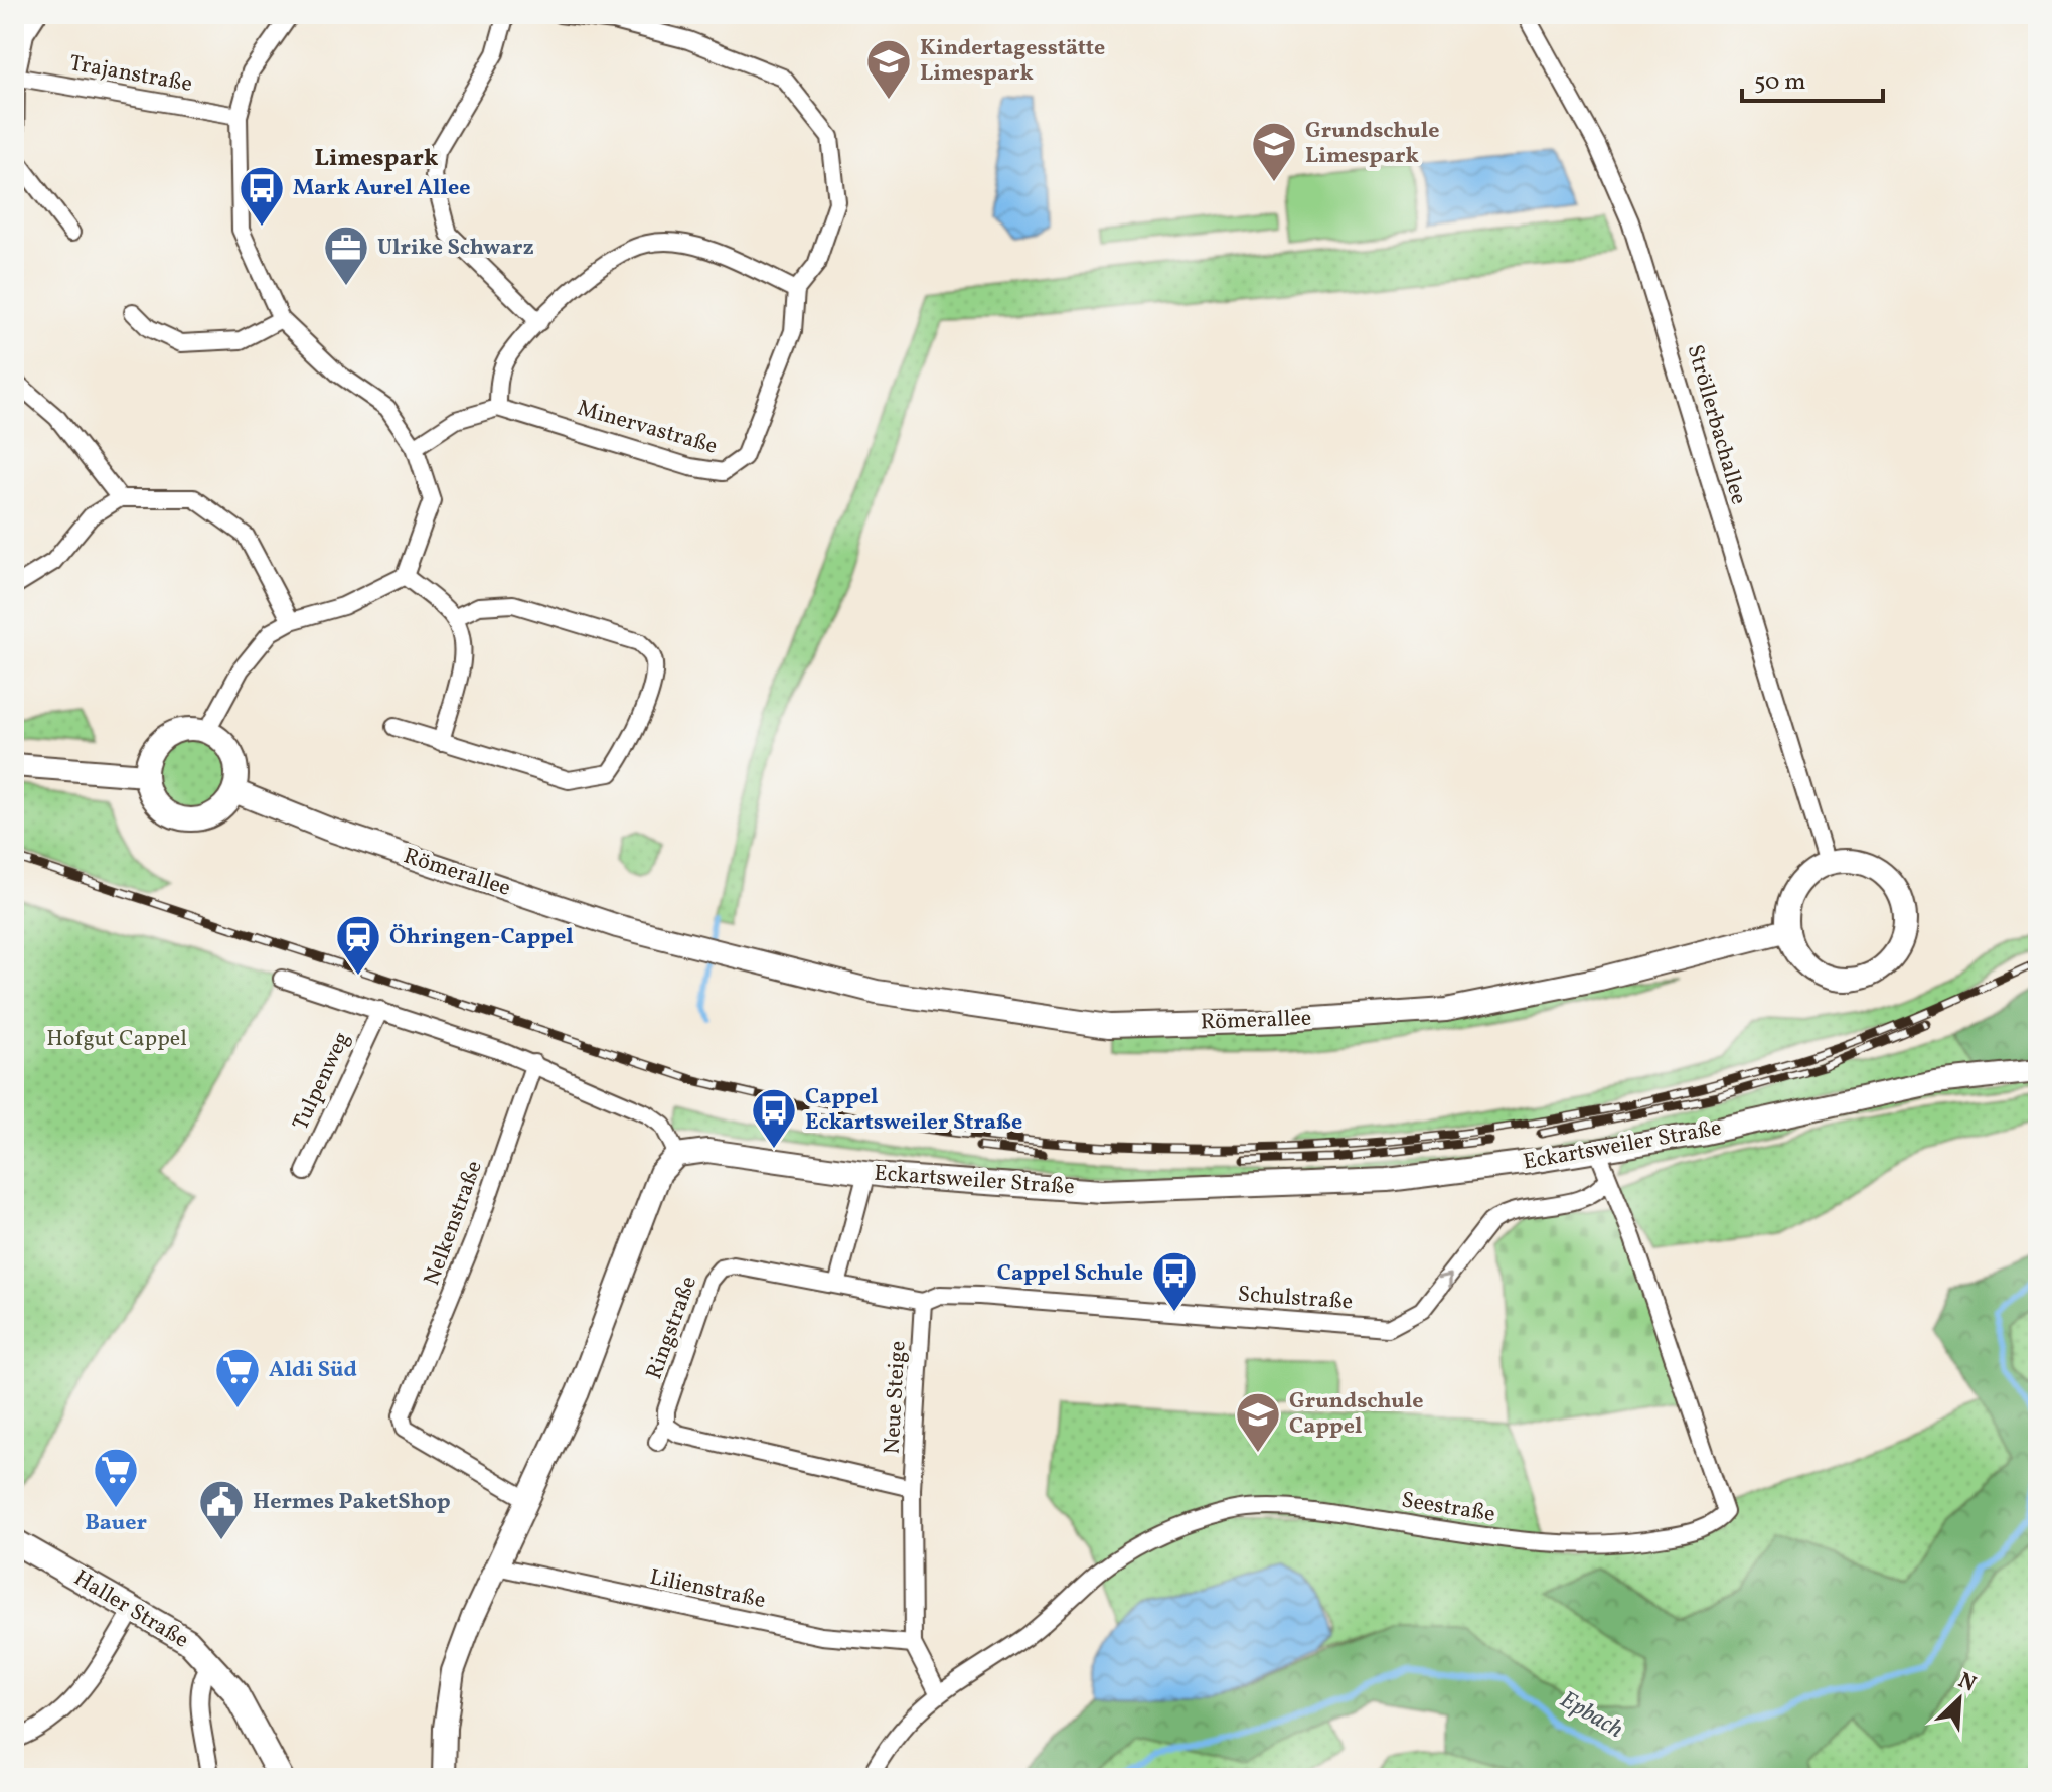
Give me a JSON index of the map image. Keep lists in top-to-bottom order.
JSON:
{
  "streets": {
    "main road": ["Haller Straße"],
    "street": [
      "Trajanstraße",
      "Ströllerbachallee",
      "Minervastraße",
      "Römerallee",
      "Tulpenweg",
      "Eckartsweiler Straße",
      "Nelkenstraße",
      "Schulstraße",
      "Ringstraße",
      "Neue Steige",
      "Seestraße",
      "Lilienstraße"
    ]
  },
  "crossings": [
    ["Ströllerbachallee", "Römerallee"],
    ["Eckartsweiler Straße", "Seestraße"],
    ["Schulstraße", "Neue Steige"],
    ["Schulstraße", "Seestraße"],
    ["Neue Steige", "Seestraße"],
    ["Neue Steige", "Lilienstraße"]
  ],
  "one_way": ["Schulstraße"],
  "districts": ["Limespark"],
  "water": ["Epbach"],
  "parks": ["Hofgut Cappel"],
  "places": {
    "school or university": ["Kindertagesstätte Limespark", "Grundschule Limespark", "Grundschule Cappel"],
    "bus stop": ["Mark Aurel Allee", "Cappel Eckartsweiler Straße", "Cappel Schule"],
    "office": ["Ulrike Schwarz"],
    "station": ["Öhringen-Cappel"],
    "supermarket": ["Aldi Süd", "Bauer"],
    "public building": ["Hermes PaketShop"]
  },
  "scale_bar": "50 m",
  "north": "top right"
}
